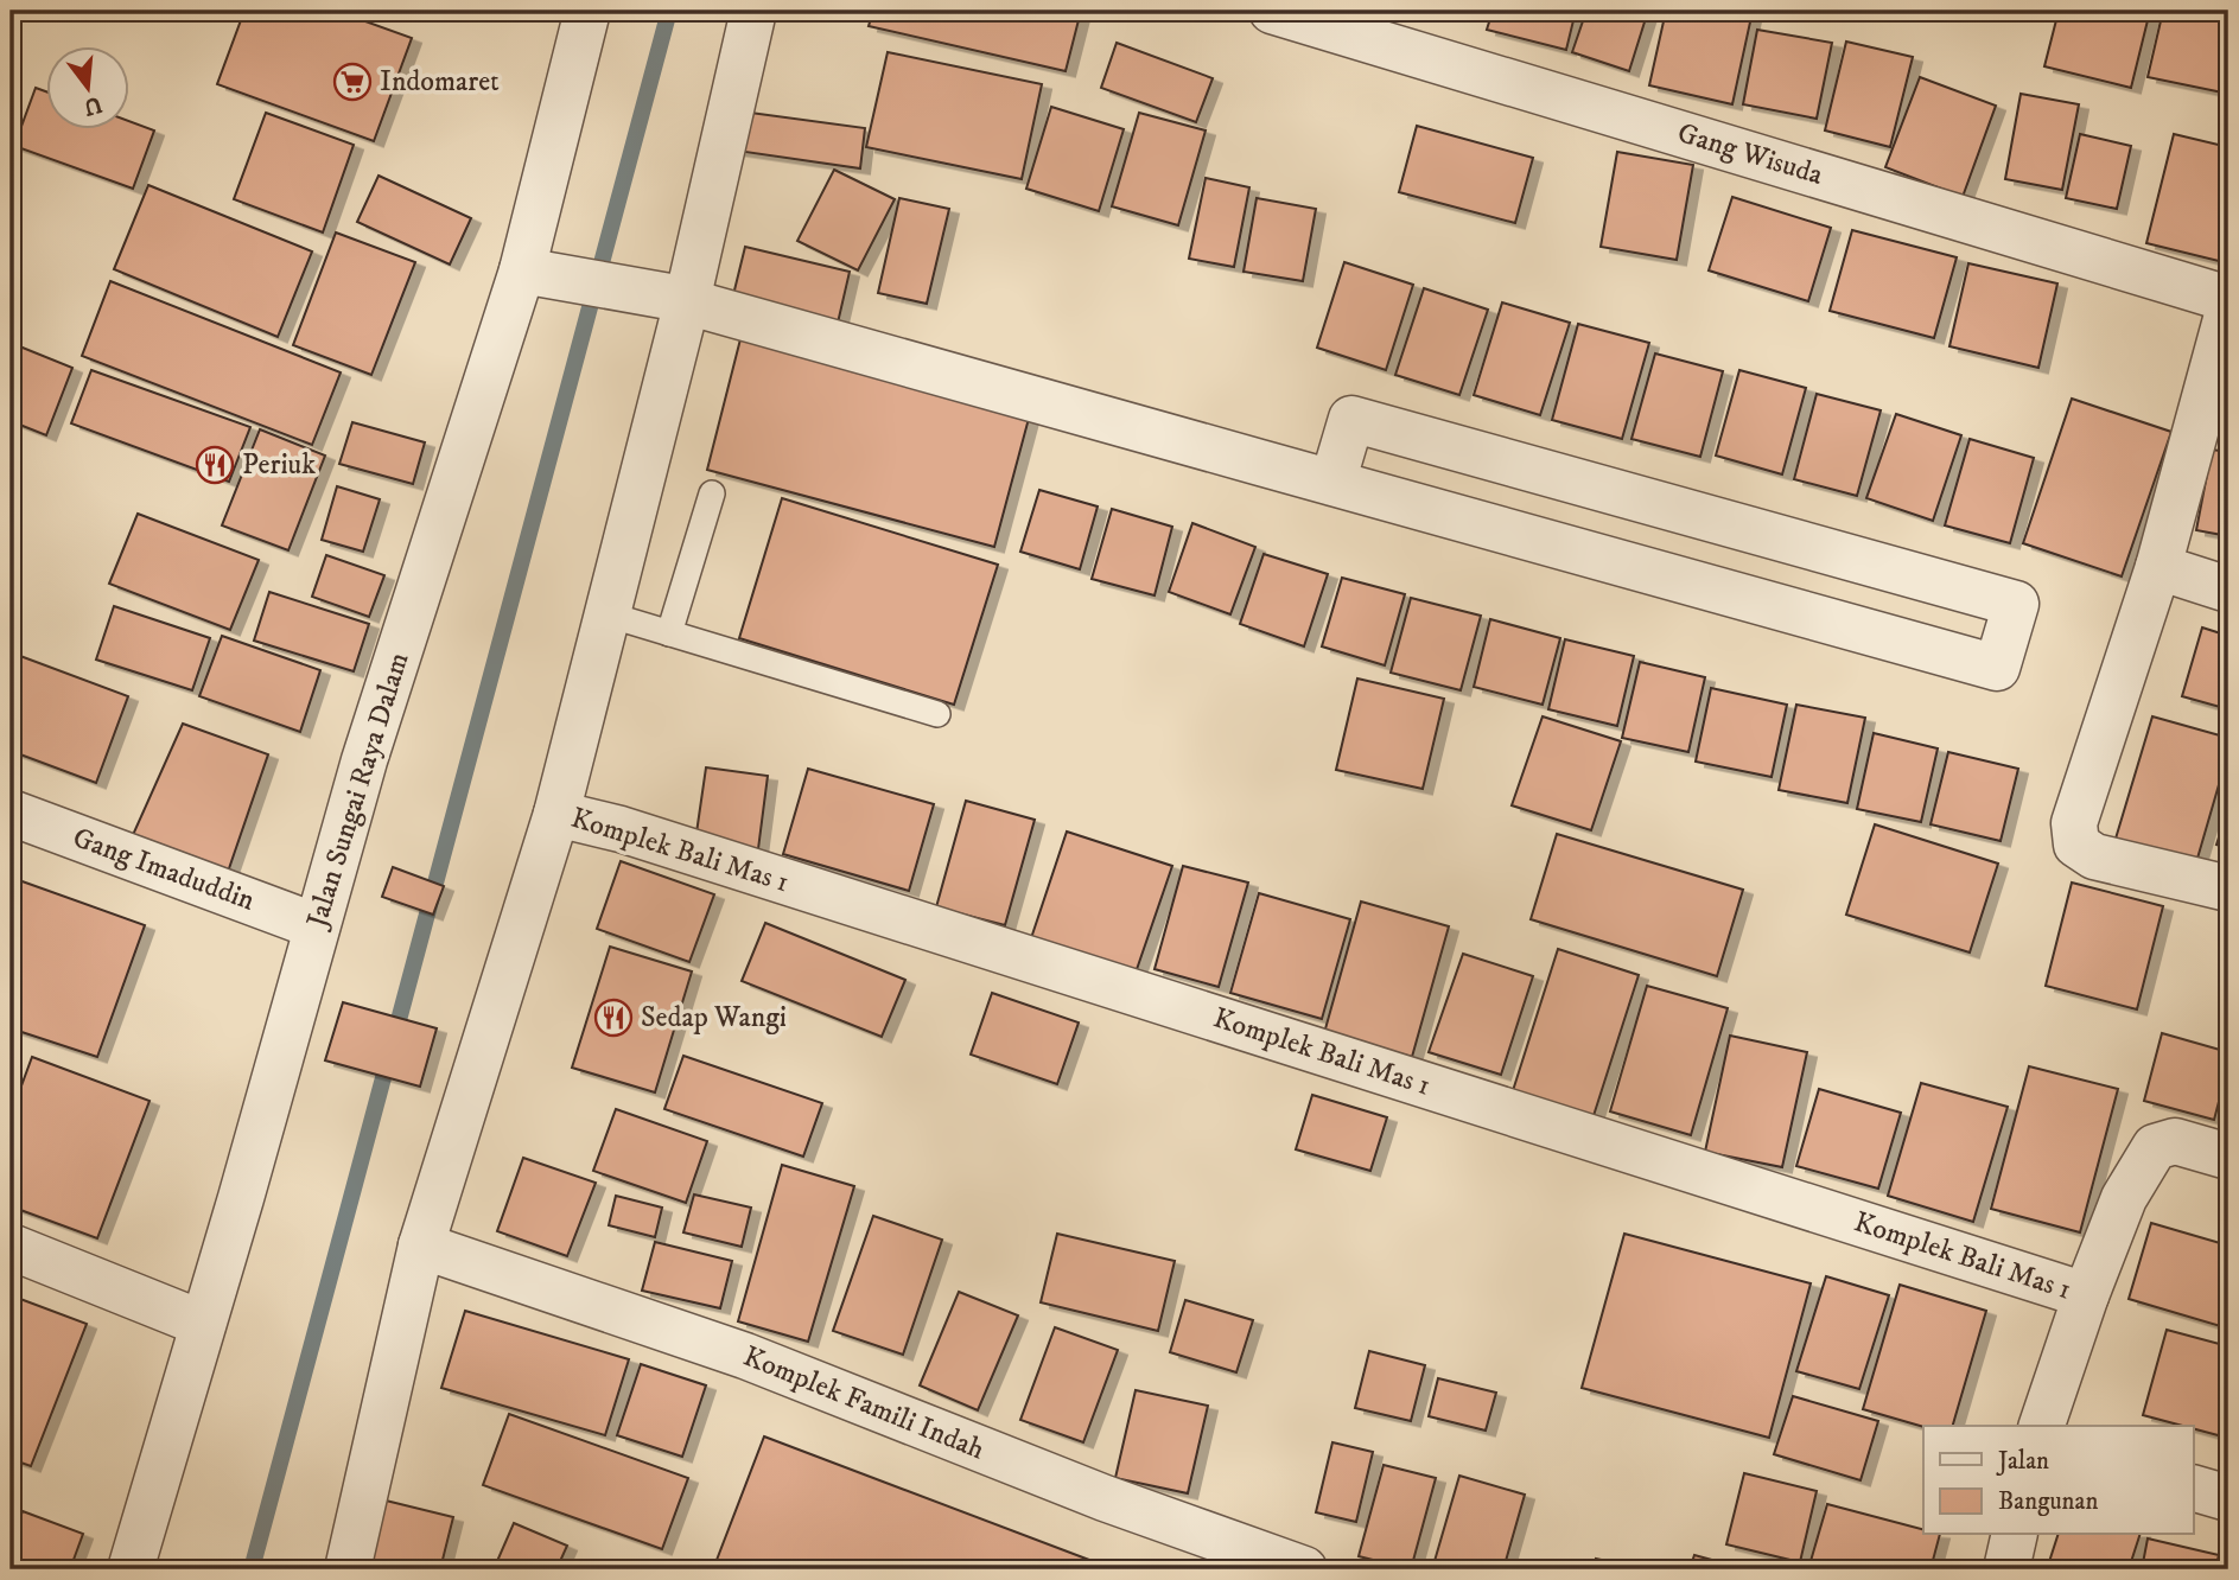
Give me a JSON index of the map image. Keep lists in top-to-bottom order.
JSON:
{
  "streets": {
    "street": [
      "Gang Wisuda",
      "Jalan Sungai Raya Dalam",
      "Komplek Bali Mas 1",
      "Gang Imaduddin",
      "Komplek Famili Indah"
    ]
  },
  "crossings": [
    ["Jalan Sungai Raya Dalam", "Gang Imaduddin"]
  ],
  "places": {
    "supermarket": ["Indomaret"],
    "restaurant": ["Periuk", "Sedap Wangi"]
  },
  "legend": ["Jalan", "Bangunan"],
  "north": "bottom"
}
